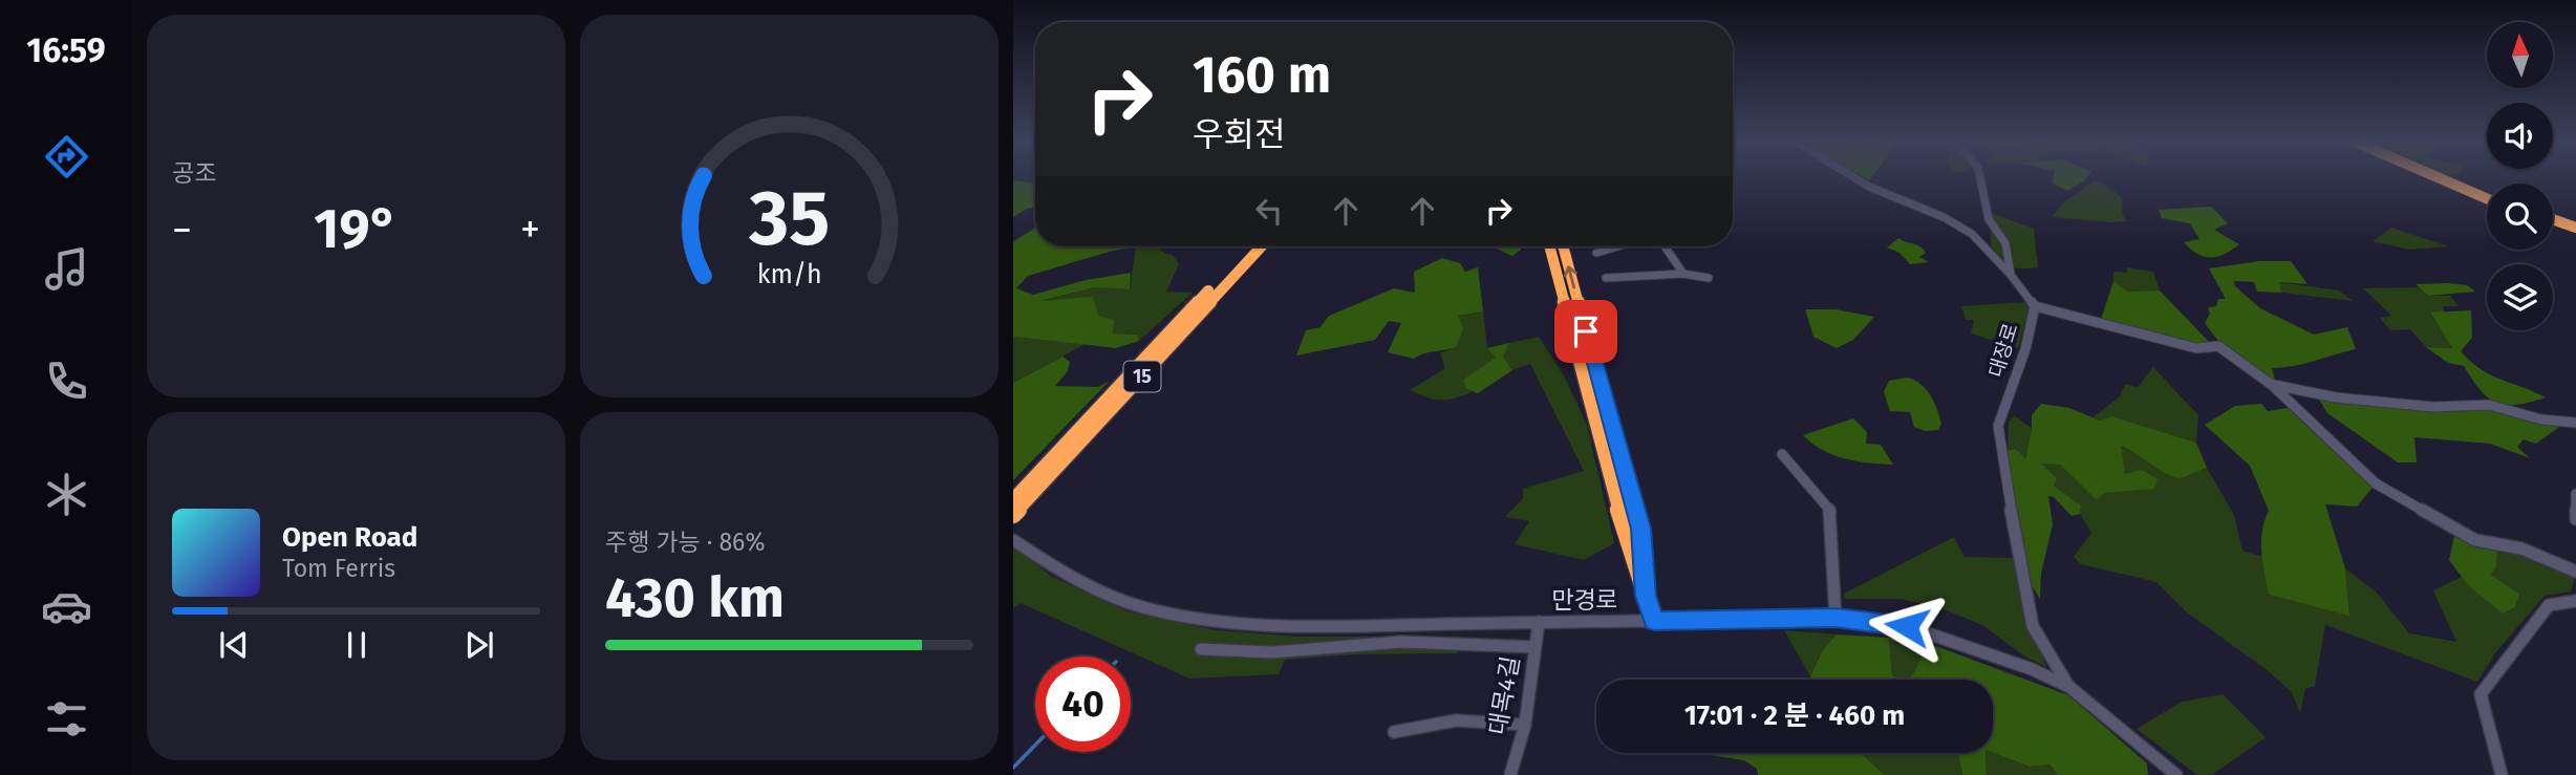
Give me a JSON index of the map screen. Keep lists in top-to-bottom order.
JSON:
{
  "streets": {
    "highway": ["15"],
    "street": ["대장로", "만경로", "대목4길"]
  },
  "crossings": [
    ["대장로", "만경로"],
    ["만경로", "대목4길"]
  ],
  "north": "top",
  "page": {
    "tabs": "16:59",
    "tile": [
      "공조",
      ["주행 가능 · 86%", "430 km"]
    ],
    "turn": ["160 m", "우회전"],
    "heat": ["−", "19°", "+"],
    "song": ["Open Road", "Tom Ferris"],
    "limit": "40",
    "trip": "17:01 · 2 분 · 460 m",
    "gauge": ["35", "km/h"]
  }
}
